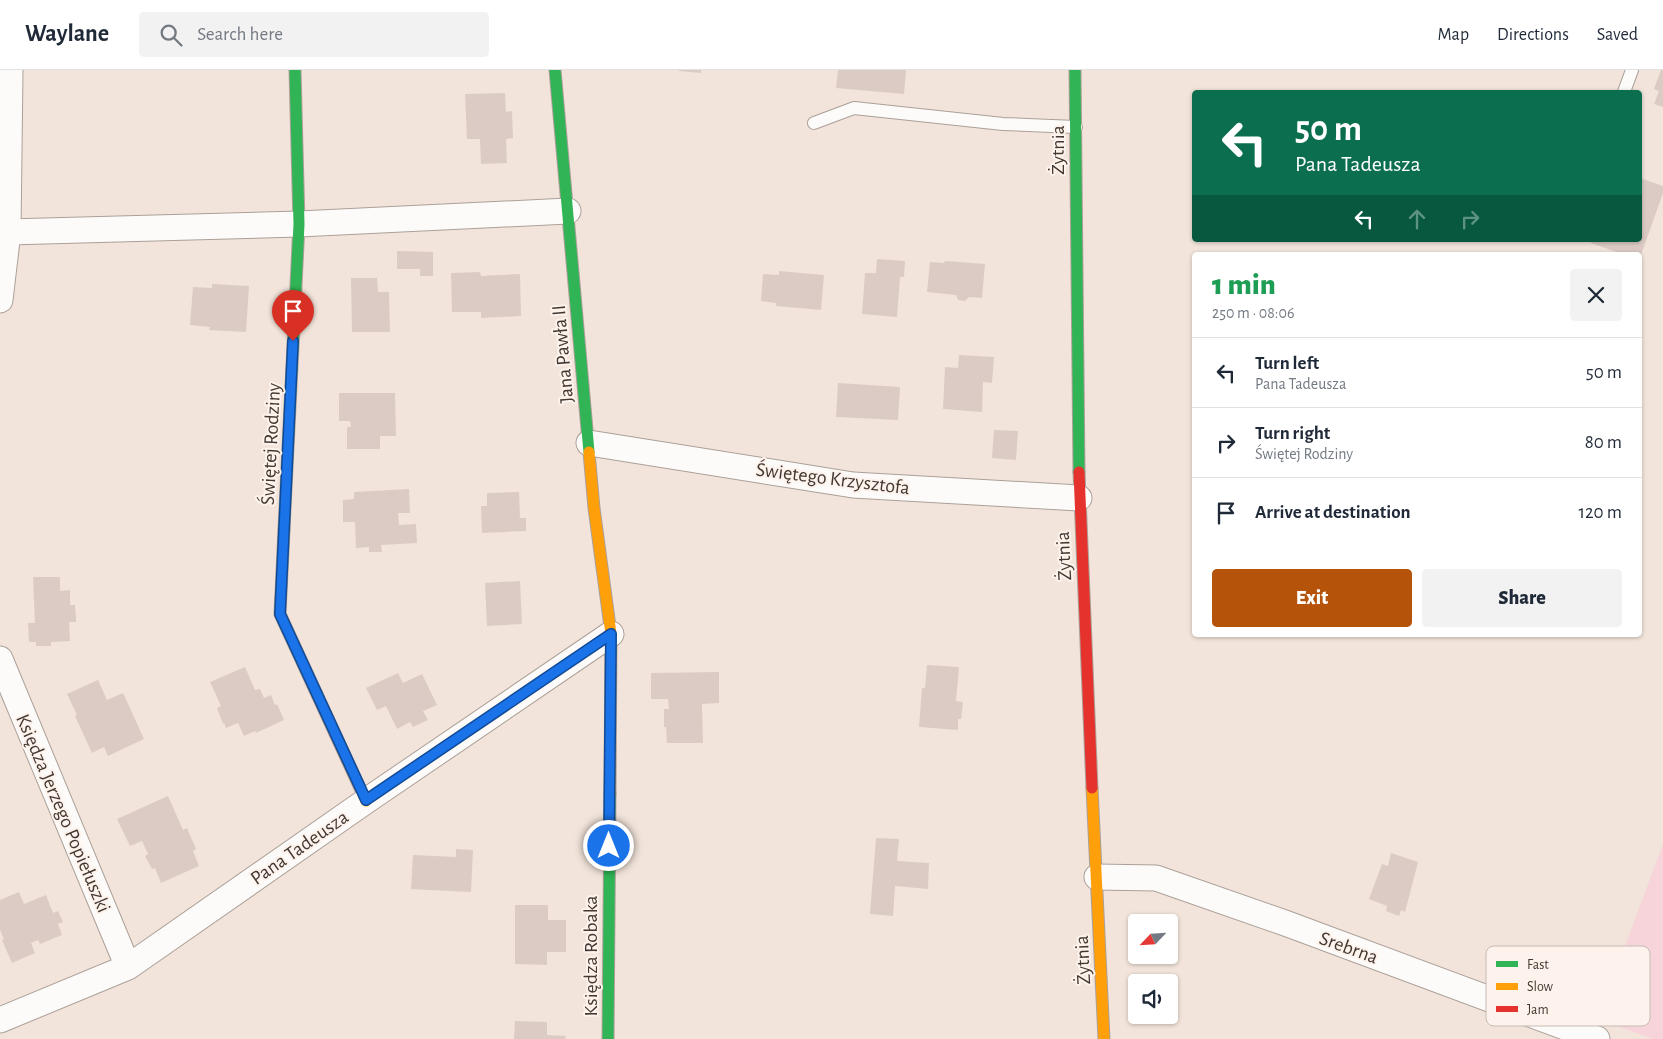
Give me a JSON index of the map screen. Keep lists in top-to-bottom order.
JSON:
{
  "streets": {
    "street": [
      "Żytnia",
      "Jana Pawła II",
      "Świętej Rodziny",
      "Świętego Krzysztofa",
      "Księdza Jerzego Popiełuszki",
      "Pana Tadeusza",
      "Srebrna",
      "Księdza Robaka"
    ]
  },
  "crossings": [
    ["Żytnia", "Świętego Krzysztofa"],
    ["Żytnia", "Srebrna"],
    ["Jana Pawła II", "Świętego Krzysztofa"],
    ["Jana Pawła II", "Pana Tadeusza"],
    ["Jana Pawła II", "Księdza Robaka"],
    ["Świętej Rodziny", "Pana Tadeusza"],
    ["Księdza Jerzego Popiełuszki", "Pana Tadeusza"],
    ["Pana Tadeusza", "Księdza Robaka"]
  ],
  "legend": ["Fast", "Slow", "Jam"],
  "north": "bottom left",
  "page": {
    "header": "Waylane",
    "search": "Search here",
    "nav": ["Map", "Directions", "Saved"],
    "turn": ["50 m", "Pana Tadeusza"],
    "heading": ["1 min", "250 m · 08:06"],
    "list": [
      {
        "name": "Turn left",
        "note": "Pana Tadeusza",
        "value": "50 m"
      },
      {
        "name": "Turn right",
        "note": "Świętej Rodziny",
        "value": "80 m"
      },
      {
        "name": "Arrive at destination",
        "value": "120 m"
      }
    ],
    "buttons": ["Exit", "Share"]
  }
}
